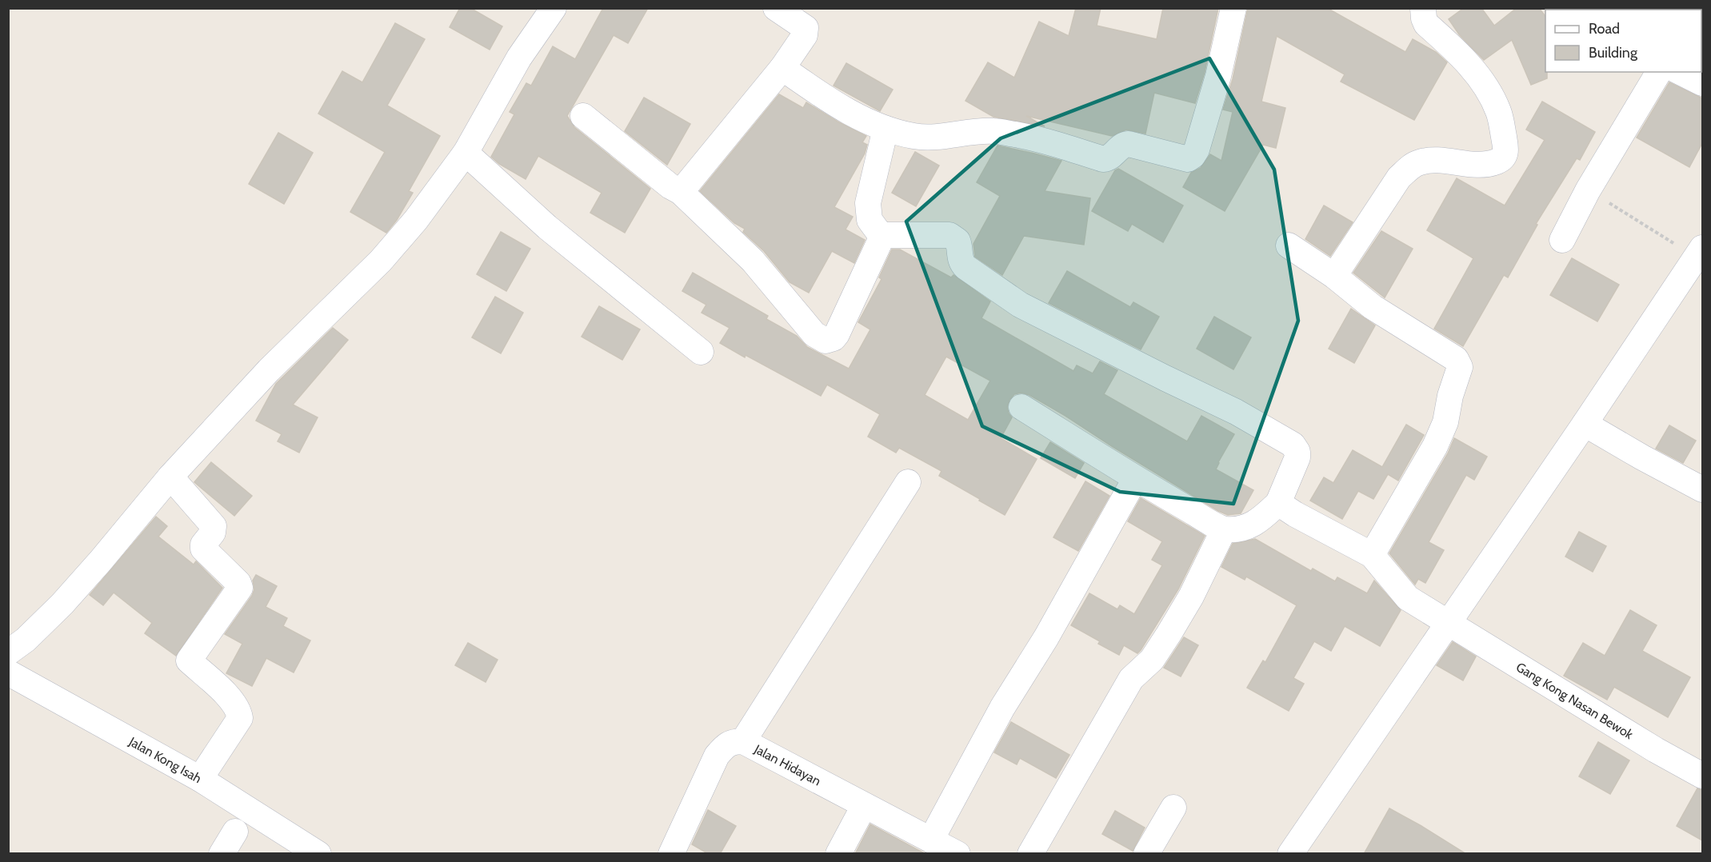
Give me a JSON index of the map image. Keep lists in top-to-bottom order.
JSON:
{
  "streets": {
    "street": ["Gang Kong Nasan Bewok", "Jalan Kong Isah", "Jalan Hidayan"]
  },
  "legend": ["Road", "Building"]
}
